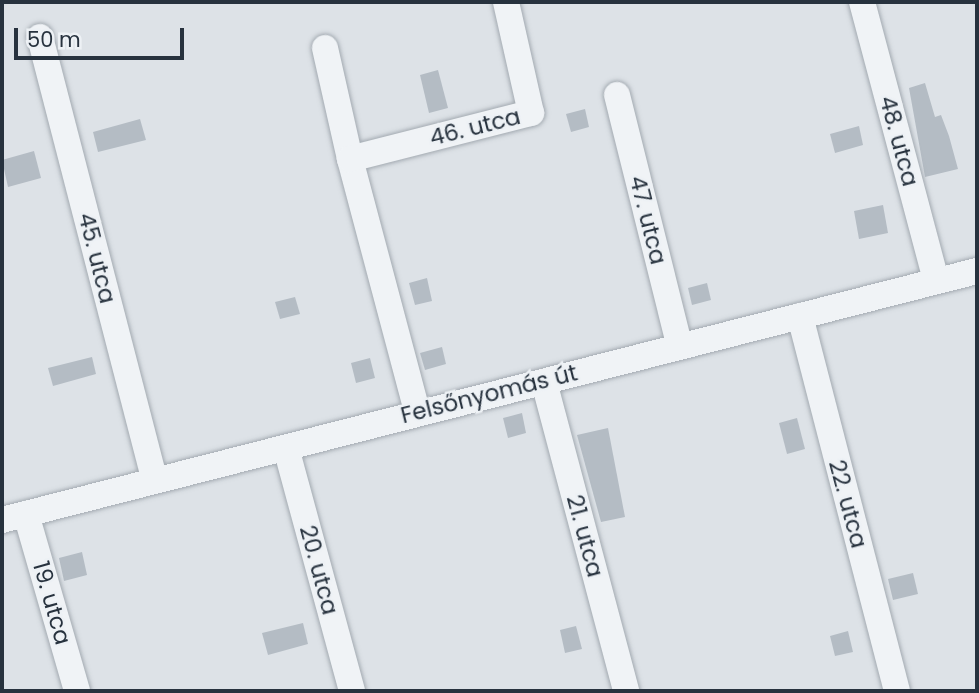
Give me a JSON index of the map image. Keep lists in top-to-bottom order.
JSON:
{
  "streets": {
    "street": [
      "46. utca",
      "48. utca",
      "47. utca",
      "45. utca",
      "Felsőnyomás út",
      "22. utca",
      "21. utca",
      "20. utca",
      "19. utca"
    ]
  },
  "crossings": [
    ["48. utca", "Felsőnyomás út"],
    ["47. utca", "Felsőnyomás út"],
    ["45. utca", "Felsőnyomás út"],
    ["Felsőnyomás út", "22. utca"],
    ["Felsőnyomás út", "21. utca"],
    ["Felsőnyomás út", "20. utca"],
    ["Felsőnyomás út", "19. utca"]
  ],
  "scale_bar": "50 m"
}
